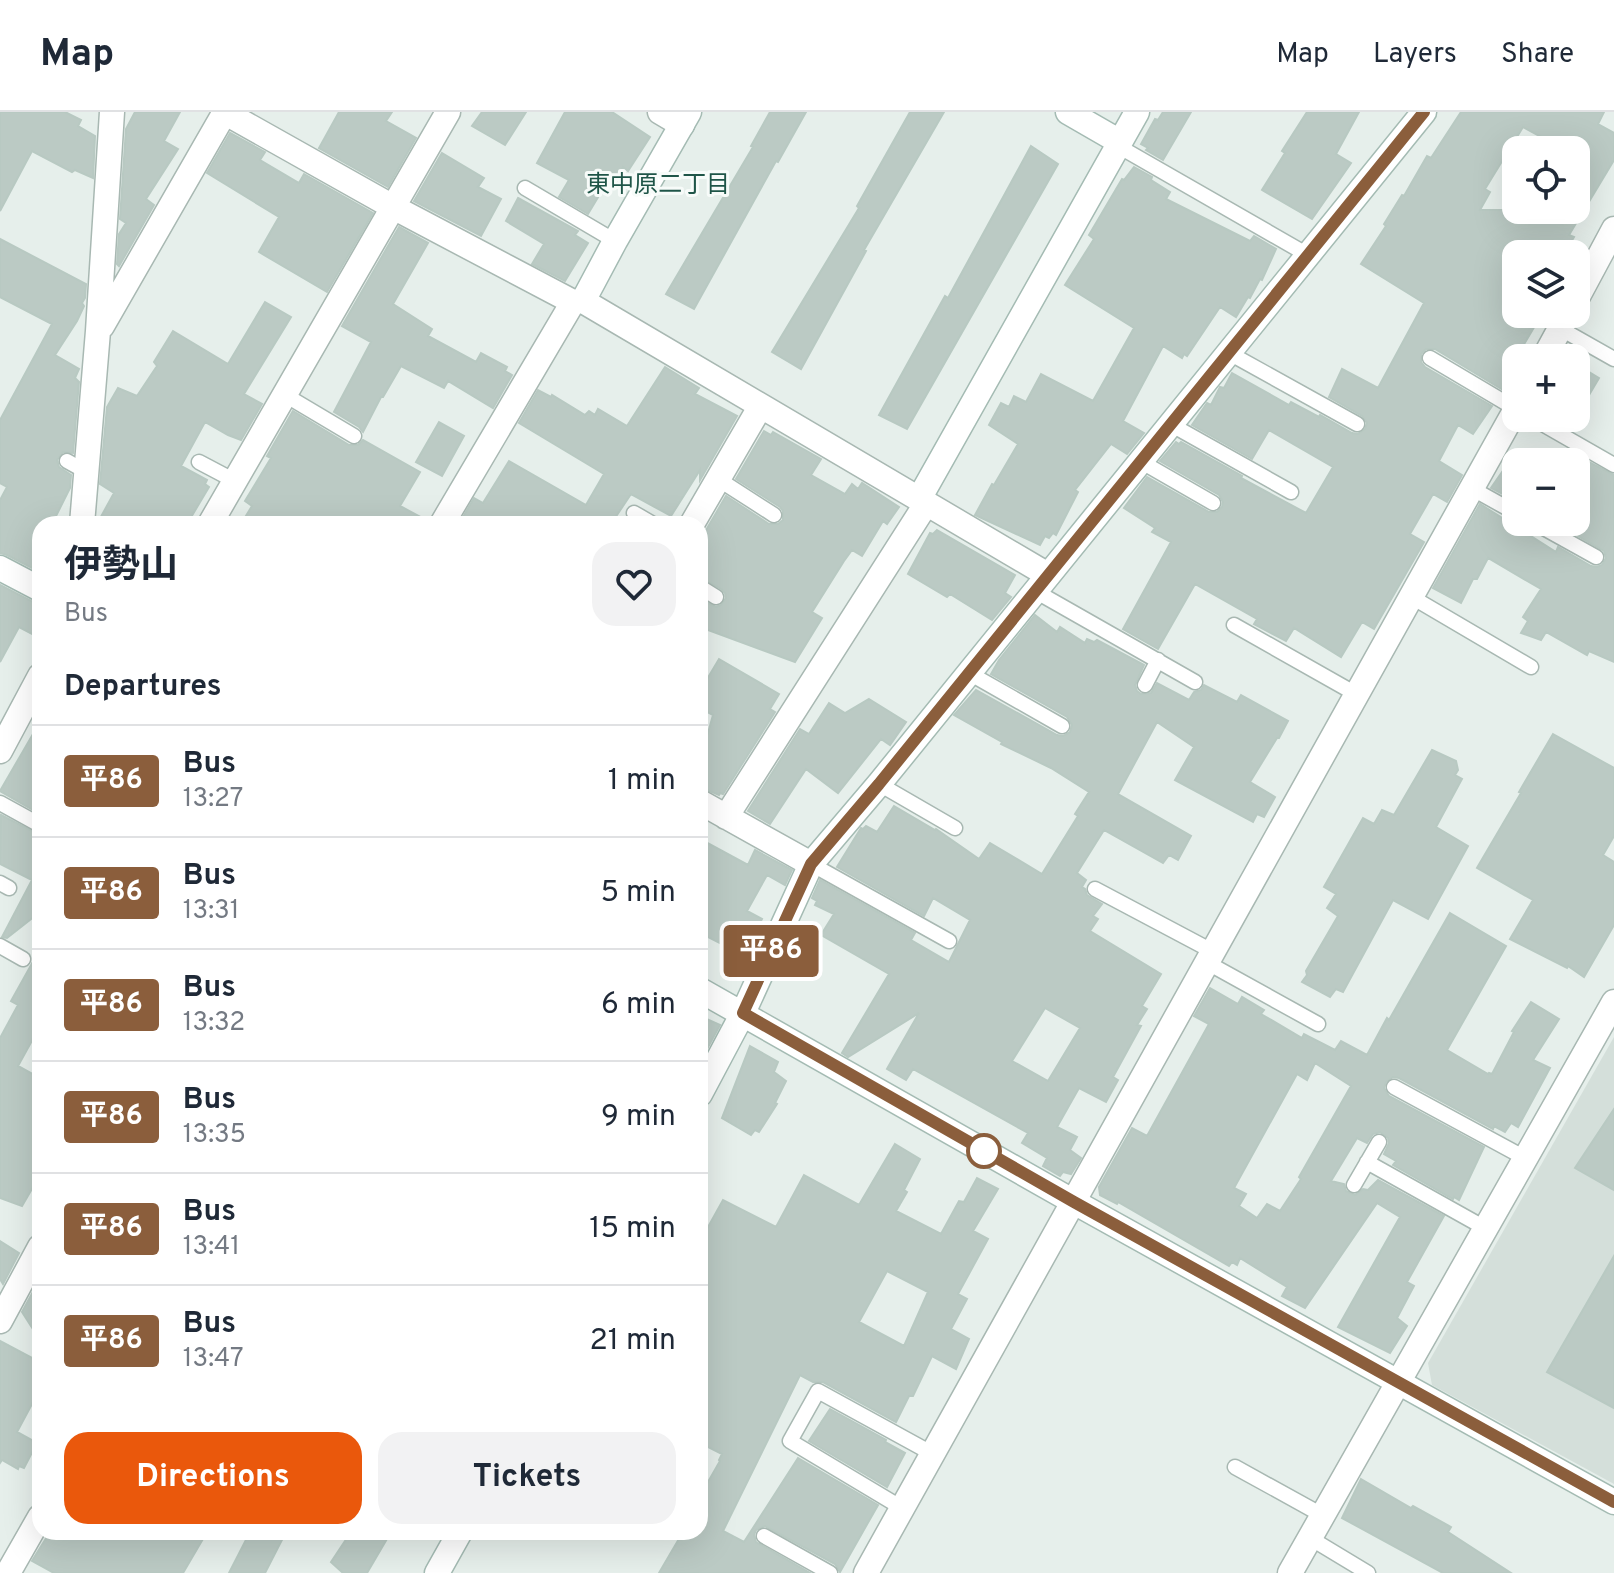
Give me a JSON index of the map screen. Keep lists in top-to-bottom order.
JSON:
{
  "districts": ["東中原二丁目"],
  "lines": ["bus line 平86"],
  "page": {
    "header": "Map",
    "nav": ["Map", "Layers", "Share"],
    "on_map": "平86",
    "map_buttons": ["+", "−"],
    "heading": [
      ["伊勢山", "Bus"],
      "Departures"
    ],
    "list": [
      {
        "mark": "平86",
        "name": "Bus",
        "note": "13:27",
        "value": "1 min"
      },
      {
        "mark": "平86",
        "name": "Bus",
        "note": "13:31",
        "value": "5 min"
      },
      {
        "mark": "平86",
        "name": "Bus",
        "note": "13:32",
        "value": "6 min"
      },
      {
        "mark": "平86",
        "name": "Bus",
        "note": "13:35",
        "value": "9 min"
      },
      {
        "mark": "平86",
        "name": "Bus",
        "note": "13:41",
        "value": "15 min"
      },
      {
        "mark": "平86",
        "name": "Bus",
        "note": "13:47",
        "value": "21 min"
      }
    ],
    "buttons": ["Directions", "Tickets"]
  }
}
